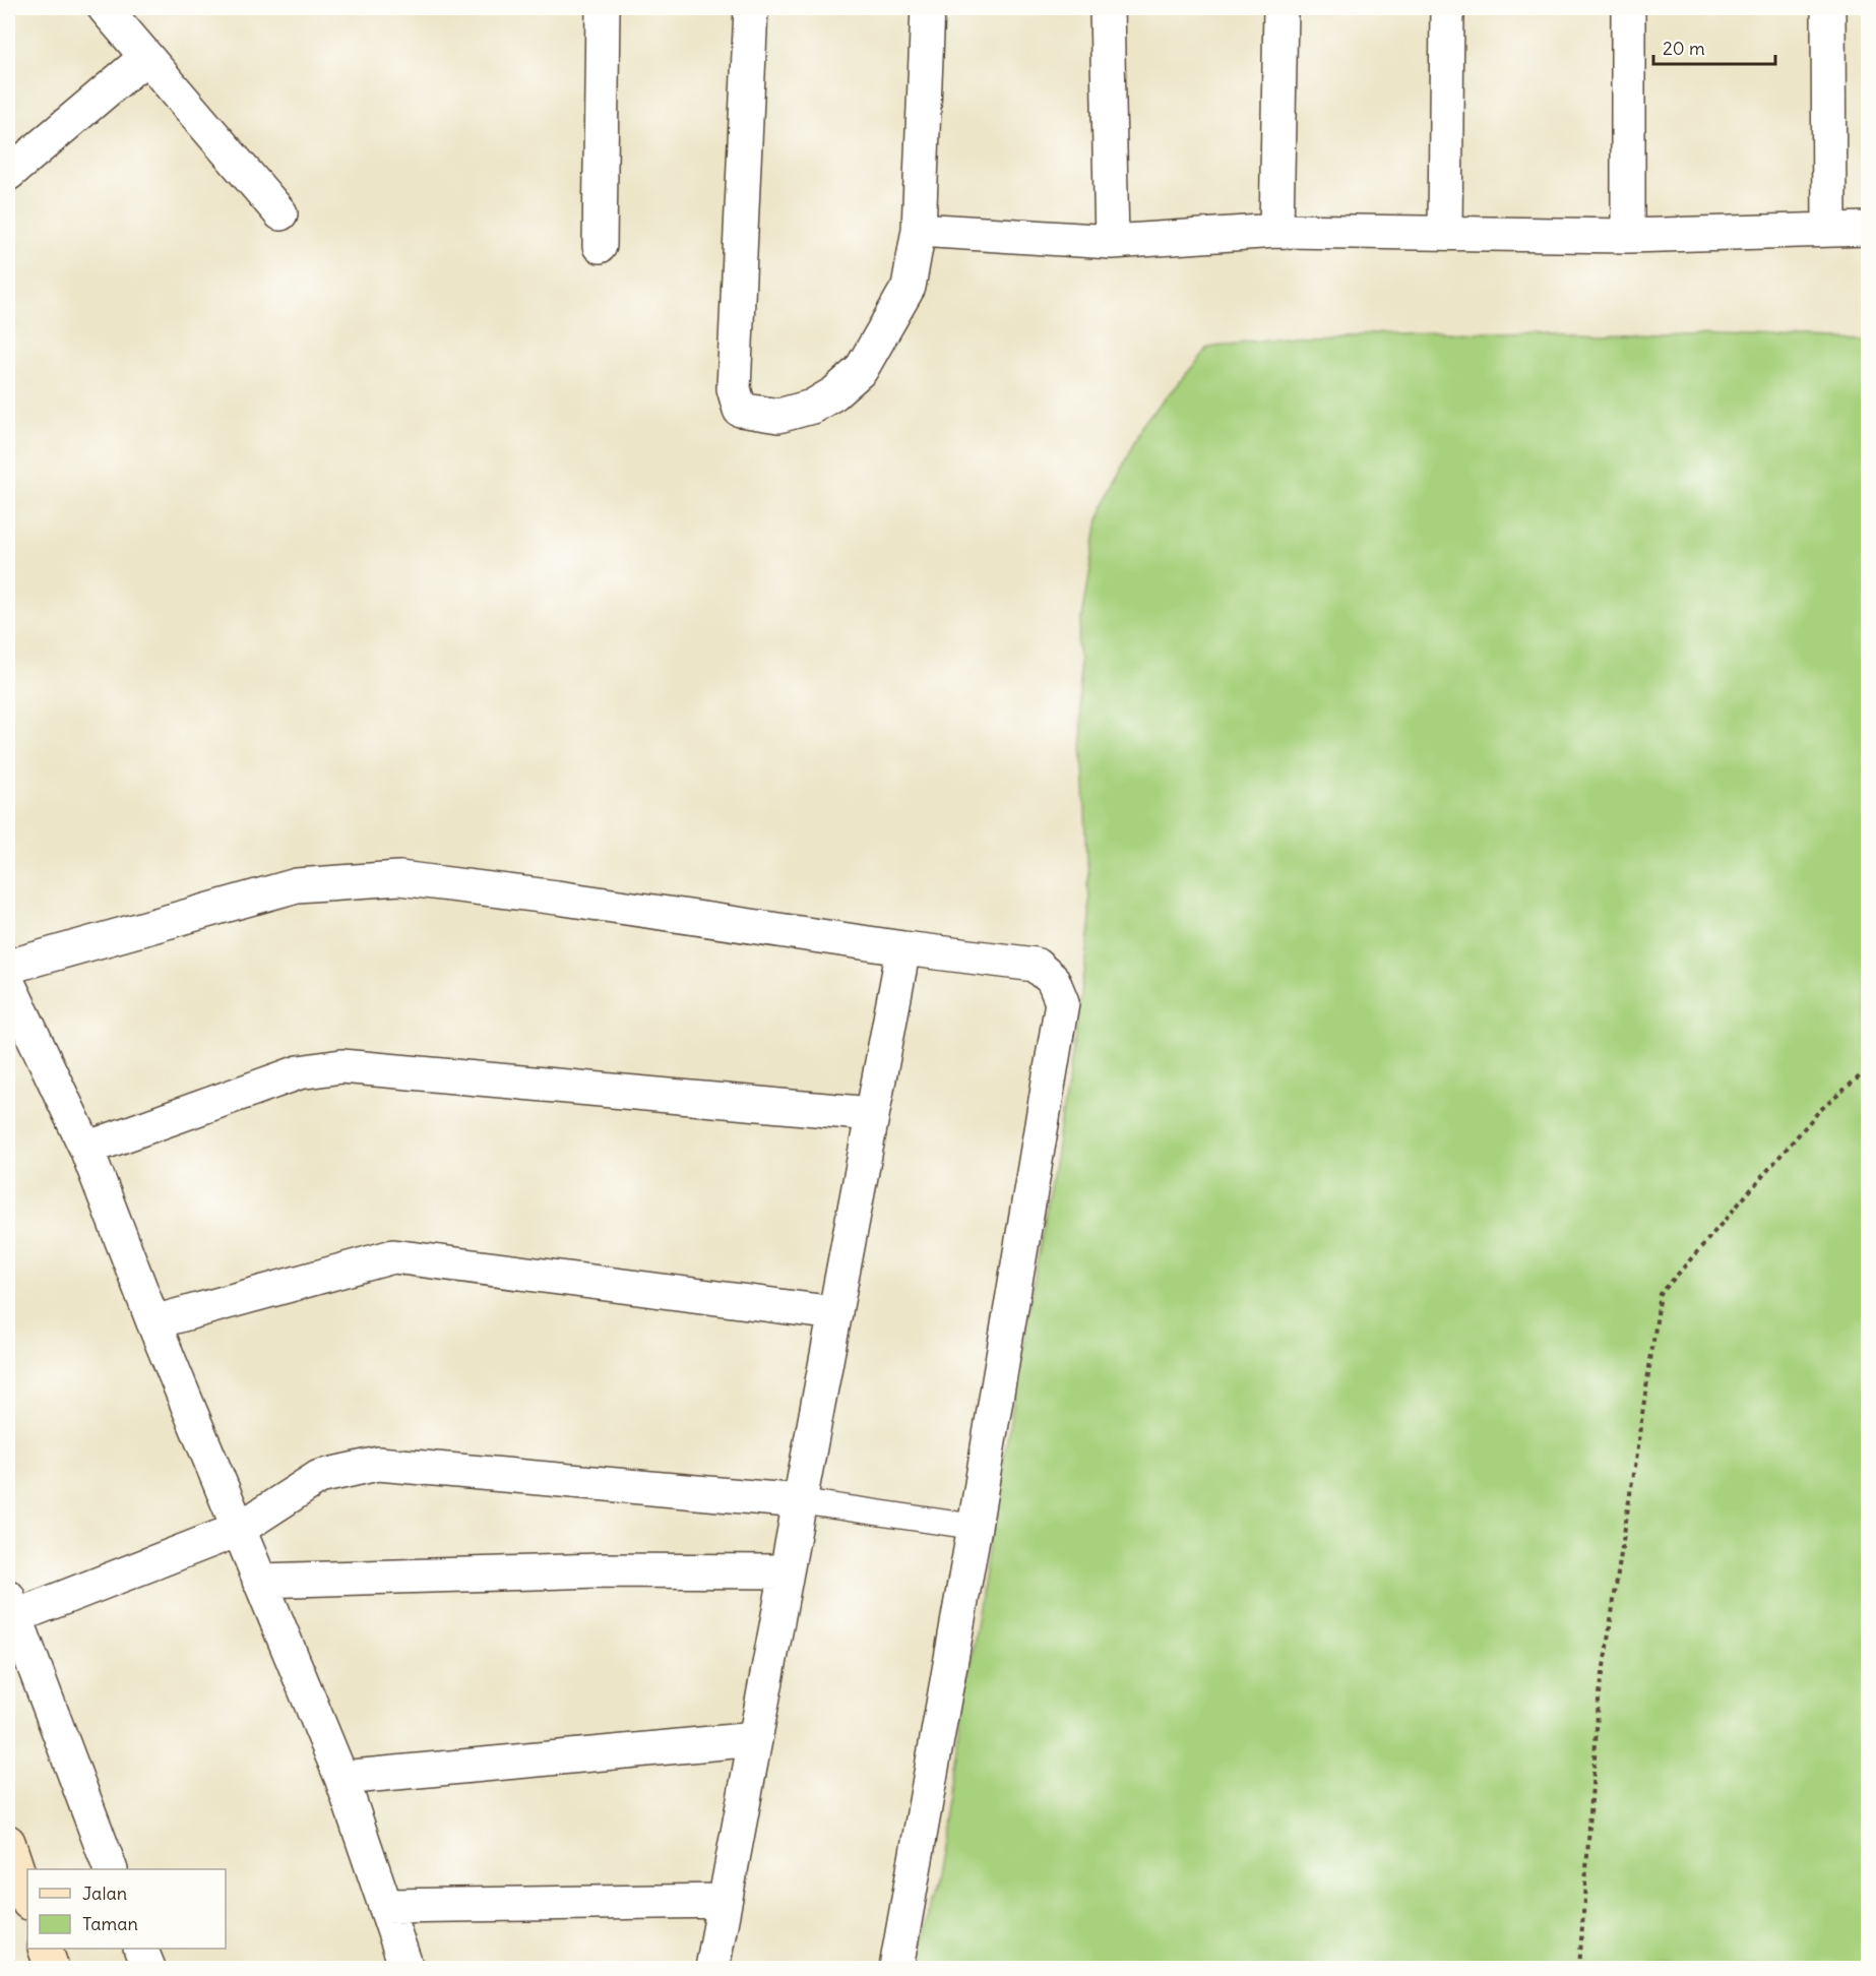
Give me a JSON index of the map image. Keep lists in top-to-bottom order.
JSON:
{
  "legend": ["Jalan", "Taman"],
  "scale_bar": "20 m"
}
